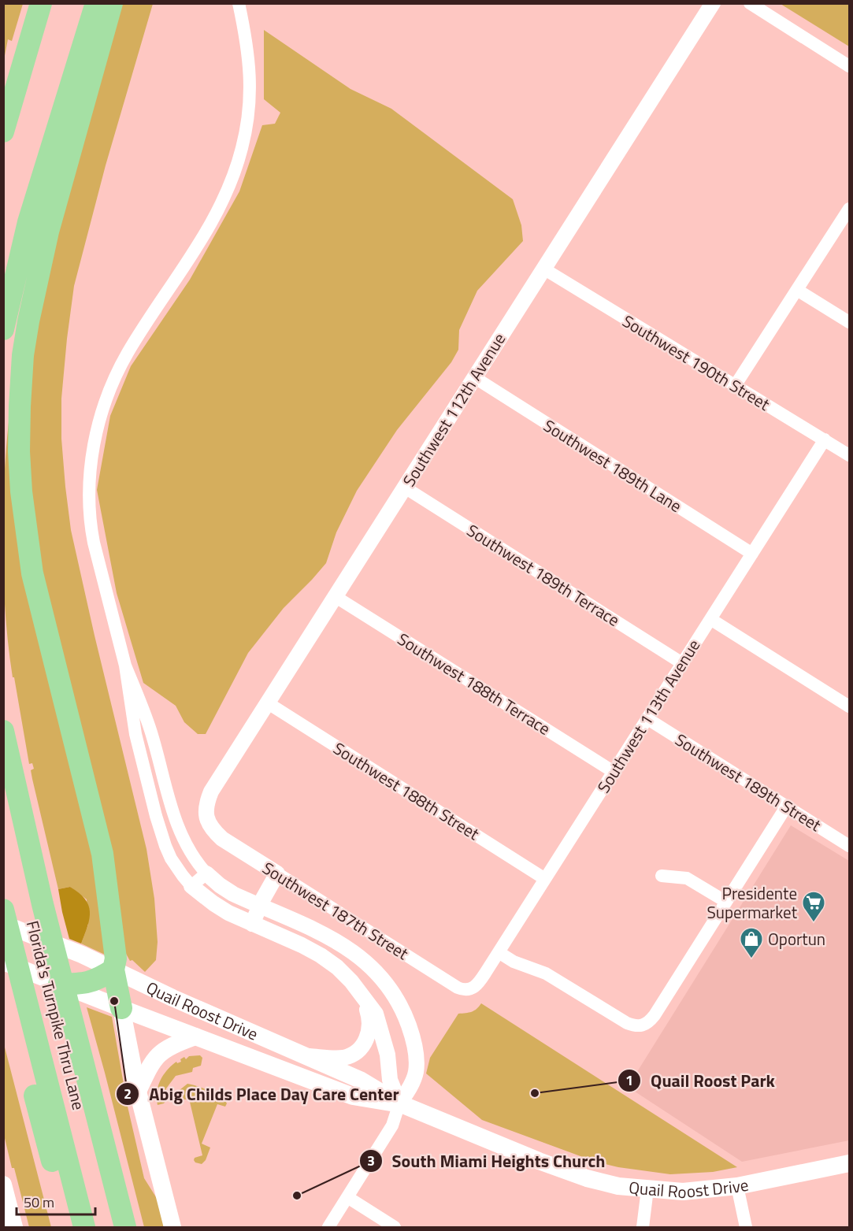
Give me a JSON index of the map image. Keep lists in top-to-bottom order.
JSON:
{
  "streets": {
    "highway": ["Florida's Turnpike Thru Lane"],
    "main road": ["Quail Roost Drive"],
    "street": [
      "Southwest 190th Street",
      "Southwest 112th Avenue",
      "Southwest 189th Lane",
      "Southwest 189th Terrace",
      "Southwest 188th Terrace",
      "Southwest 113th Avenue",
      "Southwest 189th Street",
      "Southwest 188th Street",
      "Southwest 187th Street"
    ]
  },
  "crossings": [
    ["Southwest 190th Street", "Southwest 112th Avenue"],
    ["Southwest 190th Street", "Southwest 113th Avenue"],
    ["Southwest 112th Avenue", "Southwest 189th Lane"],
    ["Southwest 112th Avenue", "Southwest 189th Terrace"],
    ["Southwest 112th Avenue", "Southwest 188th Terrace"],
    ["Southwest 112th Avenue", "Southwest 188th Street"],
    ["Southwest 112th Avenue", "Southwest 187th Street"],
    ["Southwest 189th Lane", "Southwest 113th Avenue"],
    ["Southwest 189th Terrace", "Southwest 113th Avenue"],
    ["Southwest 188th Terrace", "Southwest 113th Avenue"],
    ["Southwest 113th Avenue", "Southwest 189th Street"],
    ["Southwest 113th Avenue", "Southwest 188th Street"],
    ["Southwest 113th Avenue", "Southwest 187th Street"]
  ],
  "places": {
    "supermarket": ["Presidente Supermarket"],
    "shop": ["Oportun"],
    "other": ["Abig Childs Place Day Care Center", "Quail Roost Park", "South Miami Heights Church"]
  },
  "scale_bar": "50 m"
}
